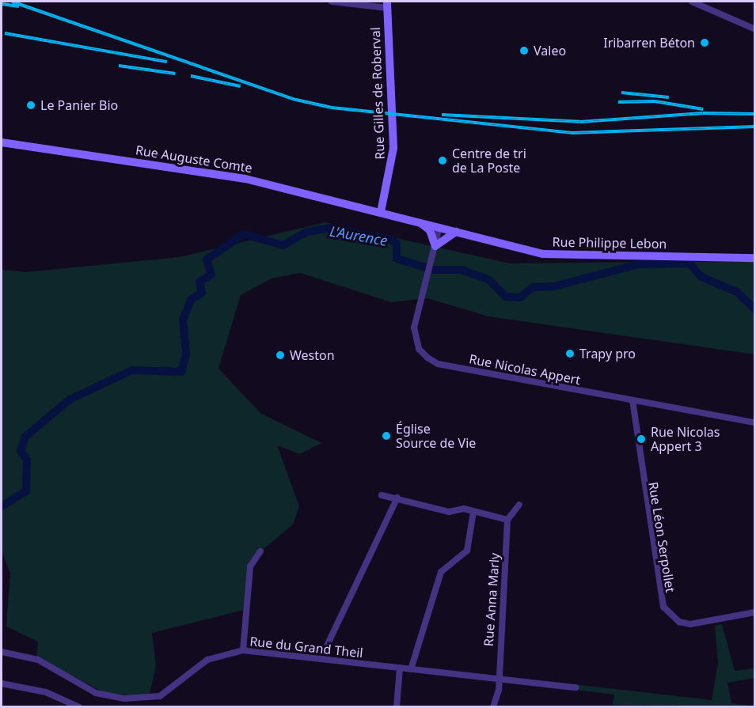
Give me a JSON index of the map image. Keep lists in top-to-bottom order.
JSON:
{
  "streets": {
    "street": [
      "Rue Gilles de Roberval",
      "Rue Auguste Comte",
      "Rue Philippe Lebon",
      "Rue Nicolas Appert",
      "Rue Léon Serpollet",
      "Rue Anna Marly",
      "Rue du Grand Theil"
    ]
  },
  "crossings": [
    ["Rue Gilles de Roberval", "Rue Auguste Comte"],
    ["Rue Gilles de Roberval", "Rue Philippe Lebon"],
    ["Rue Auguste Comte", "Rue Philippe Lebon"],
    ["Rue Philippe Lebon", "Rue Nicolas Appert"],
    ["Rue Nicolas Appert", "Rue Léon Serpollet"],
    ["Rue Anna Marly", "Rue du Grand Theil"]
  ],
  "water": ["L'Aurence"],
  "places": [
    "Iribarren Béton",
    "Valeo",
    "Le Panier Bio",
    "Centre de tri de La Poste",
    "Trapy pro",
    "Weston",
    "Église Source de Vie",
    "Rue Nicolas Appert 3"
  ]
}
